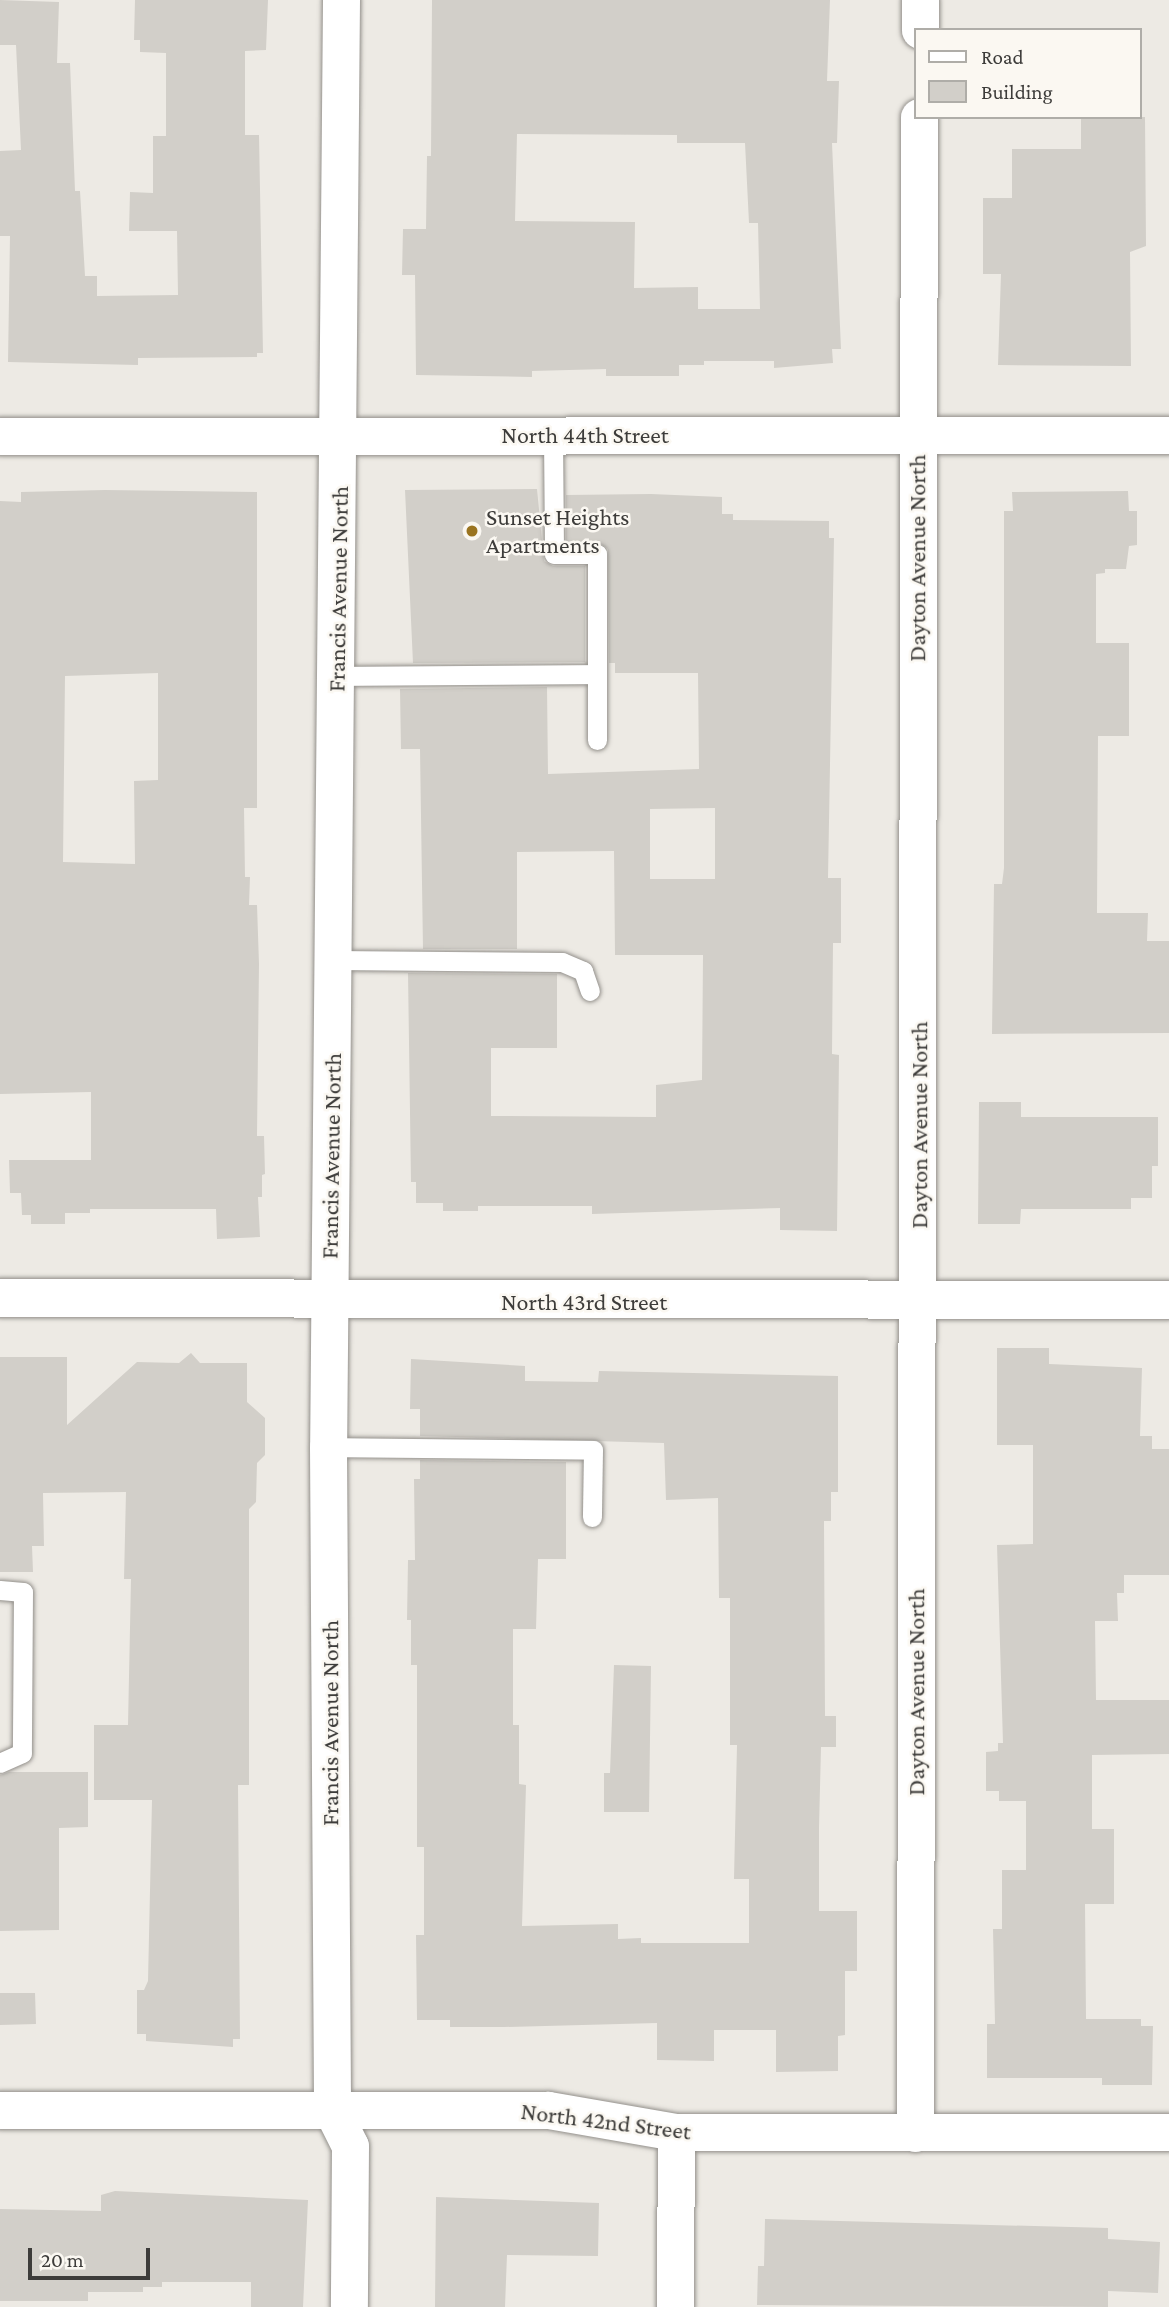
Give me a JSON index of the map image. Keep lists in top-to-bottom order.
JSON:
{
  "streets": {
    "street": [
      "North 44th Street",
      "Dayton Avenue North",
      "Francis Avenue North",
      "North 43rd Street",
      "North 42nd Street"
    ]
  },
  "crossings": [
    ["North 44th Street", "Dayton Avenue North"],
    ["North 44th Street", "Francis Avenue North"],
    ["Dayton Avenue North", "North 43rd Street"],
    ["Dayton Avenue North", "North 42nd Street"],
    ["Francis Avenue North", "North 43rd Street"],
    ["Francis Avenue North", "North 42nd Street"]
  ],
  "places": ["Sunset Heights Apartments"],
  "legend": ["Road", "Building"],
  "scale_bar": "20 m"
}
